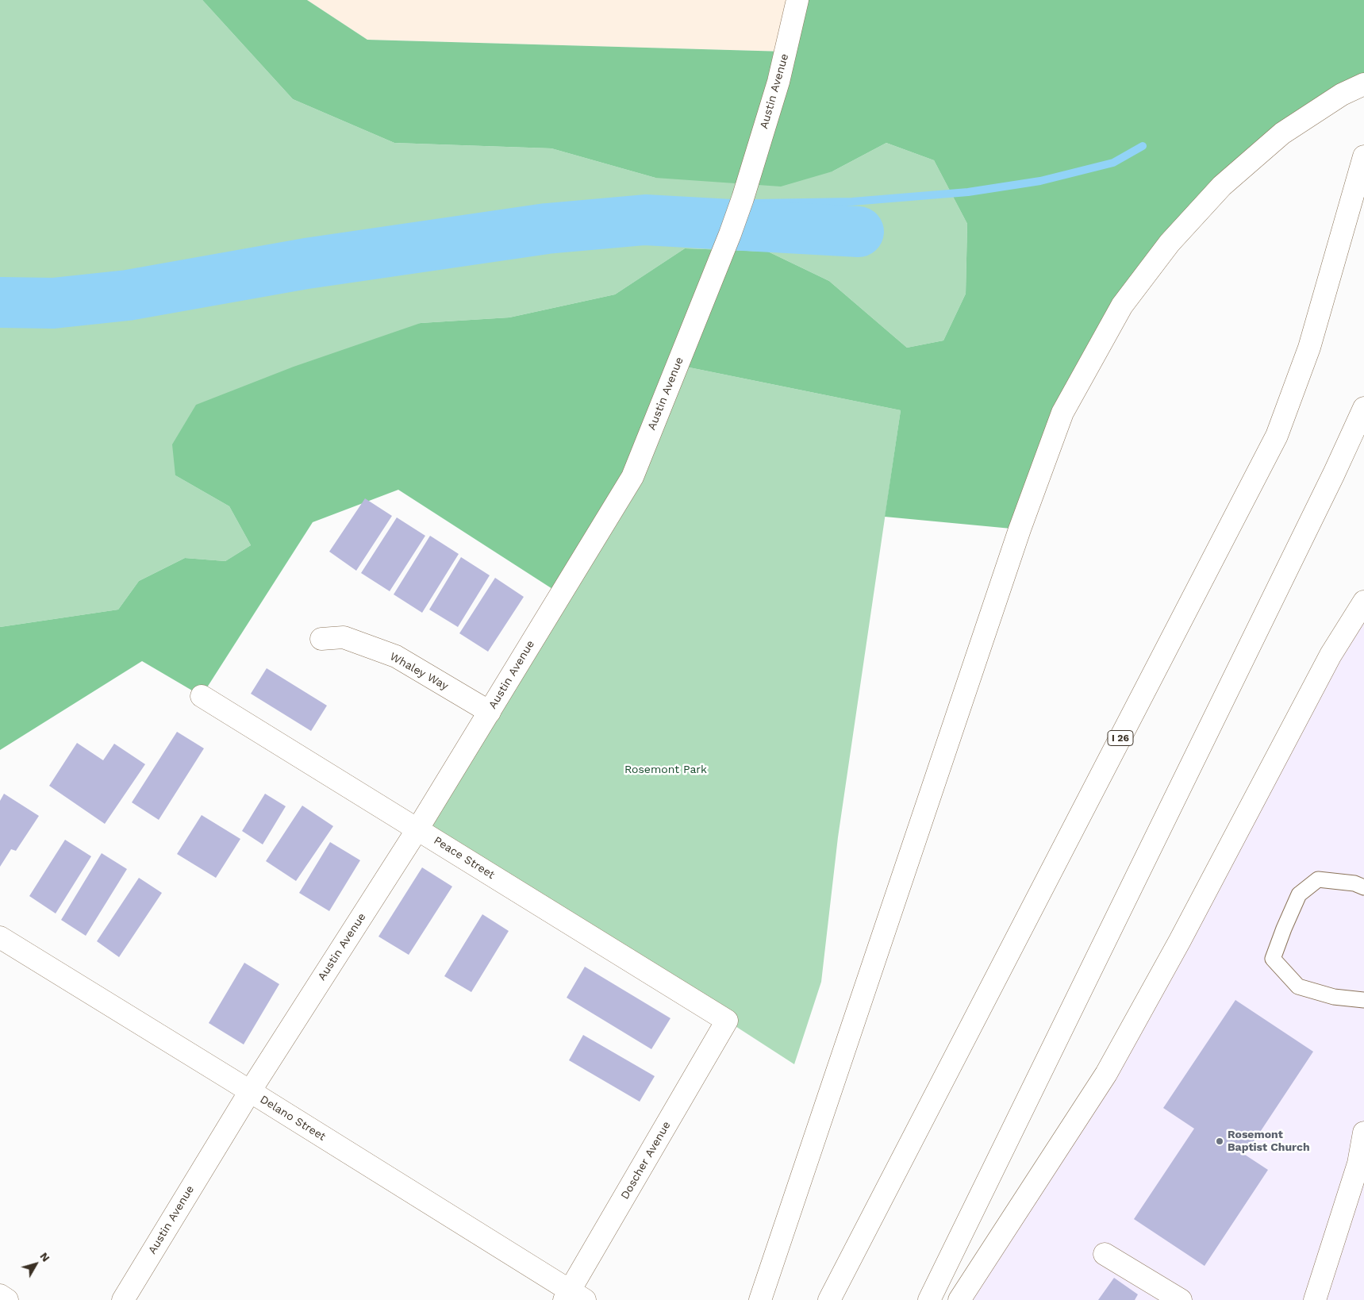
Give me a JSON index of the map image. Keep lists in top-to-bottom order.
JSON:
{
  "streets": {
    "main road": [
      "Austin Avenue",
      "Whaley Way",
      "I 26",
      "Peace Street",
      "Delano Street",
      "Doscher Avenue"
    ]
  },
  "crossings": [
    ["Austin Avenue", "Whaley Way"],
    ["Austin Avenue", "Peace Street"],
    ["Austin Avenue", "Delano Street"],
    ["Peace Street", "Doscher Avenue"],
    ["Delano Street", "Doscher Avenue"]
  ],
  "parks": ["Rosemont Park"],
  "places": ["Rosemont Baptist Church"],
  "north": "top right"
}
